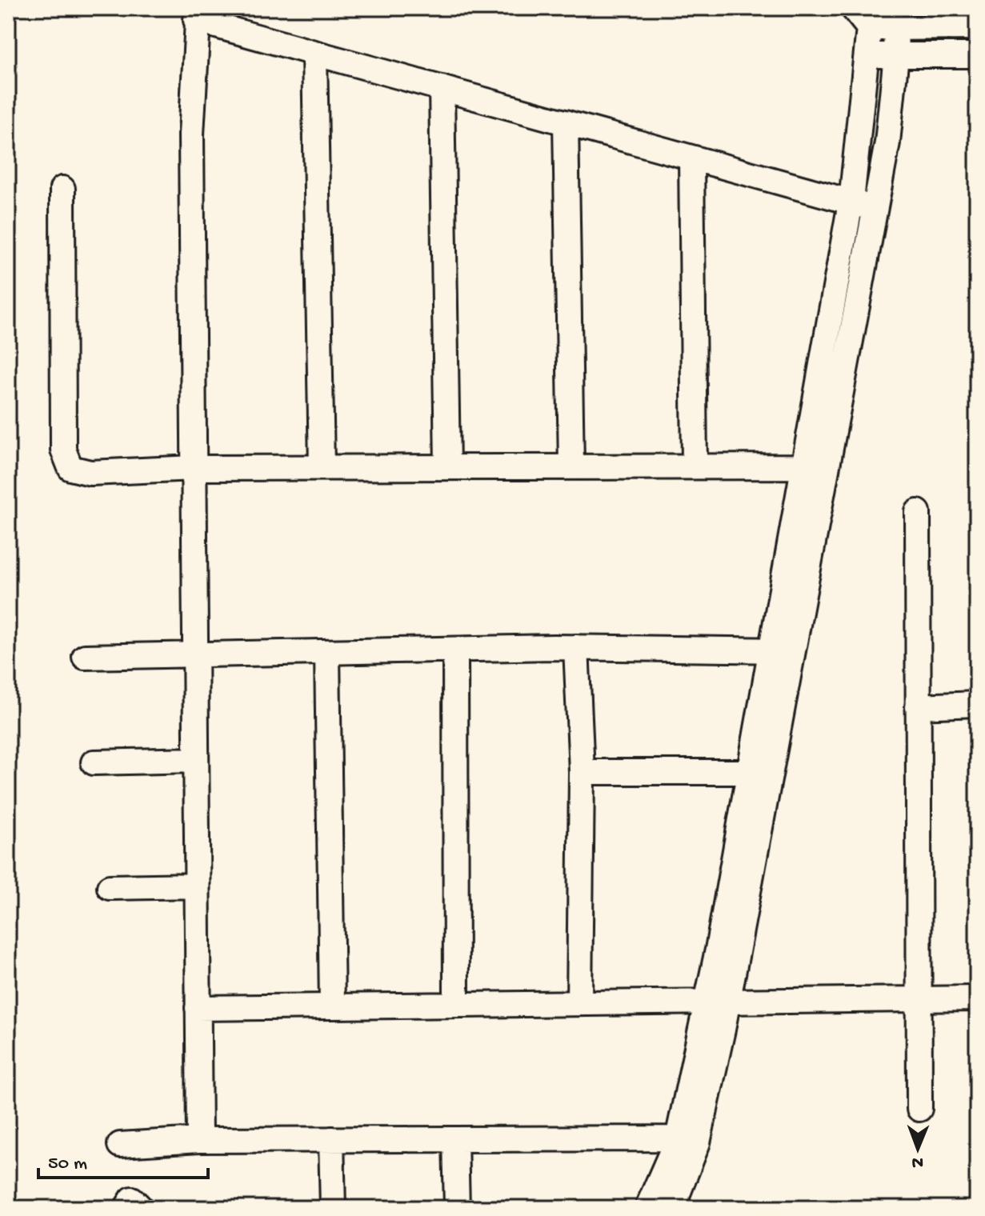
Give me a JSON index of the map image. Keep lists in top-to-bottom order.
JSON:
{
  "scale_bar": "50 m",
  "north": "bottom"
}
